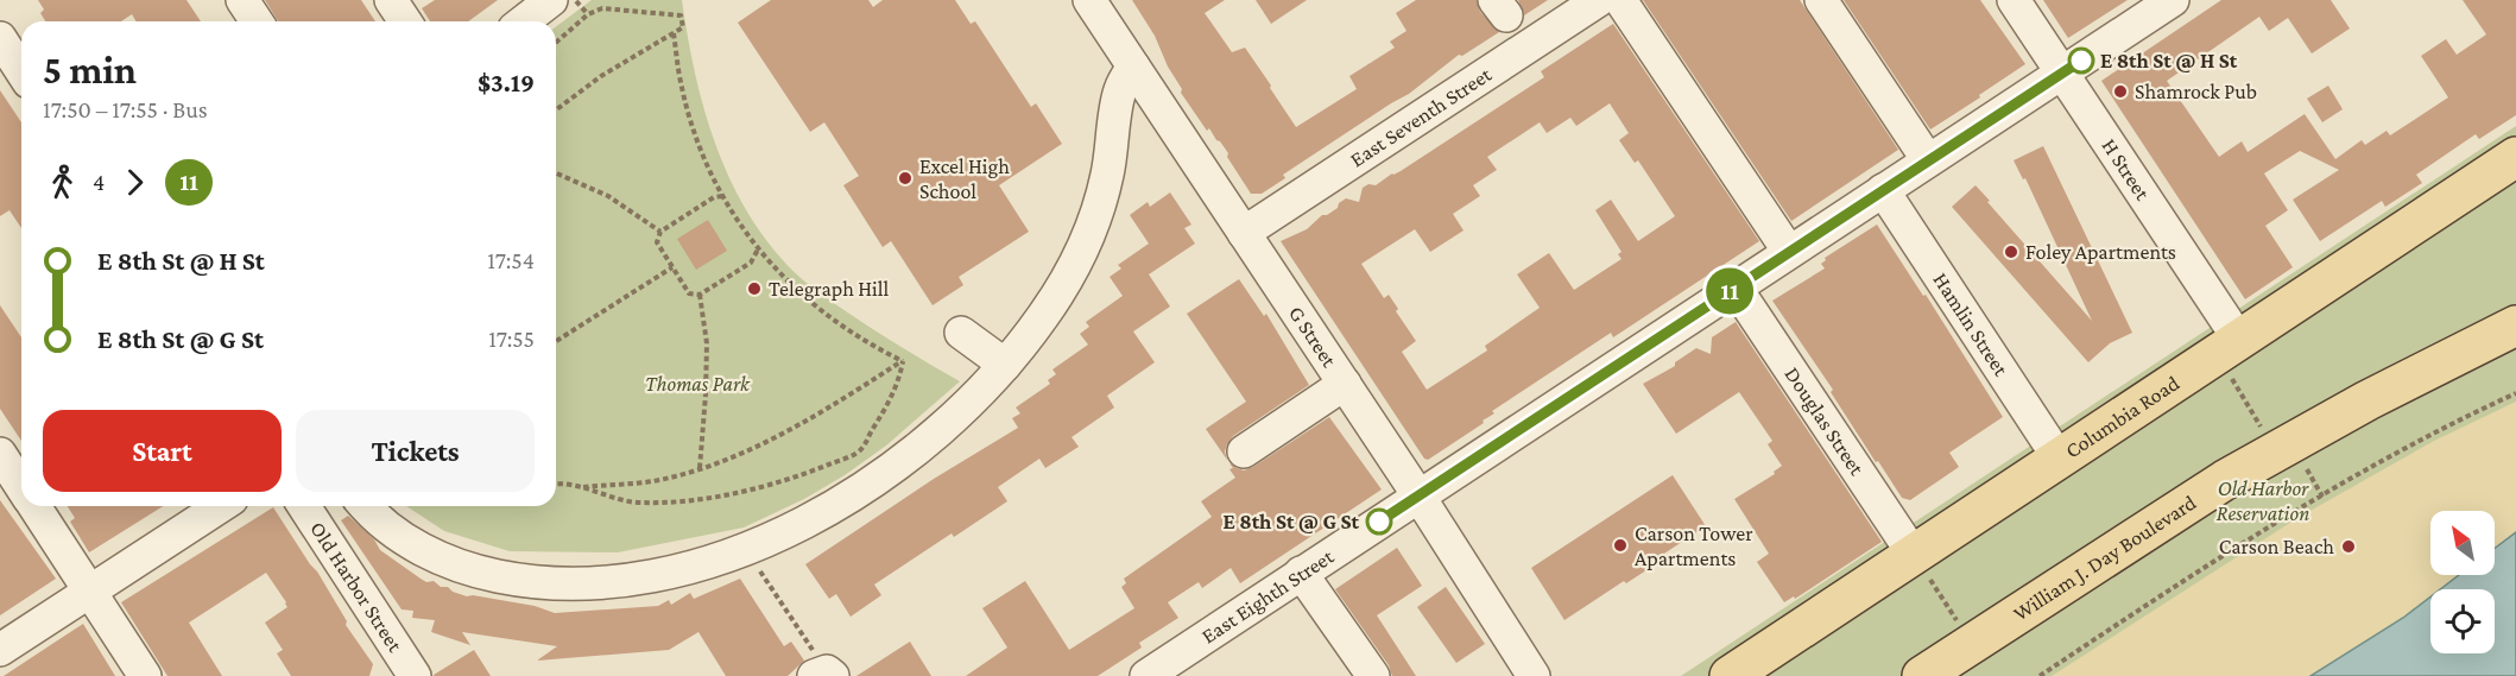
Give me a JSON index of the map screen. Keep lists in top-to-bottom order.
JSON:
{
  "streets": {
    "main road": ["Columbia Road", "William J. Day Boulevard"],
    "street": [
      "East Seventh Street",
      "H Street",
      "Hamlin Street",
      "G Street",
      "Douglas Street",
      "Old Harbor Street",
      "East Eighth Street"
    ]
  },
  "crossings": [
    ["East Seventh Street", "G Street"],
    ["H Street", "Columbia Road"],
    ["H Street", "East Eighth Street"],
    ["Hamlin Street", "Columbia Road"],
    ["Hamlin Street", "East Eighth Street"],
    ["G Street", "East Eighth Street"],
    ["Columbia Road", "Douglas Street"],
    ["Douglas Street", "East Eighth Street"]
  ],
  "parks": ["Thomas Park", "Old Harbor Reservation"],
  "places": [
    "E 8th St @ H St",
    "Shamrock Pub",
    "Excel High School",
    "Foley Apartments",
    "Telegraph Hill",
    "E 8th St @ G St",
    "Carson Tower Apartments",
    "Carson Beach"
  ],
  "lines": ["bus line 11"],
  "north": "top left",
  "page": {
    "on_map": "11",
    "heading": ["5 min", "17:50 – 17:55 · Bus", "$3.19"],
    "legs": ["4", "11"],
    "list": [
      {
        "name": "E 8th St @ H St",
        "value": "17:54"
      },
      {
        "name": "E 8th St @ G St",
        "value": "17:55"
      }
    ],
    "buttons": ["Start", "Tickets"]
  }
}
